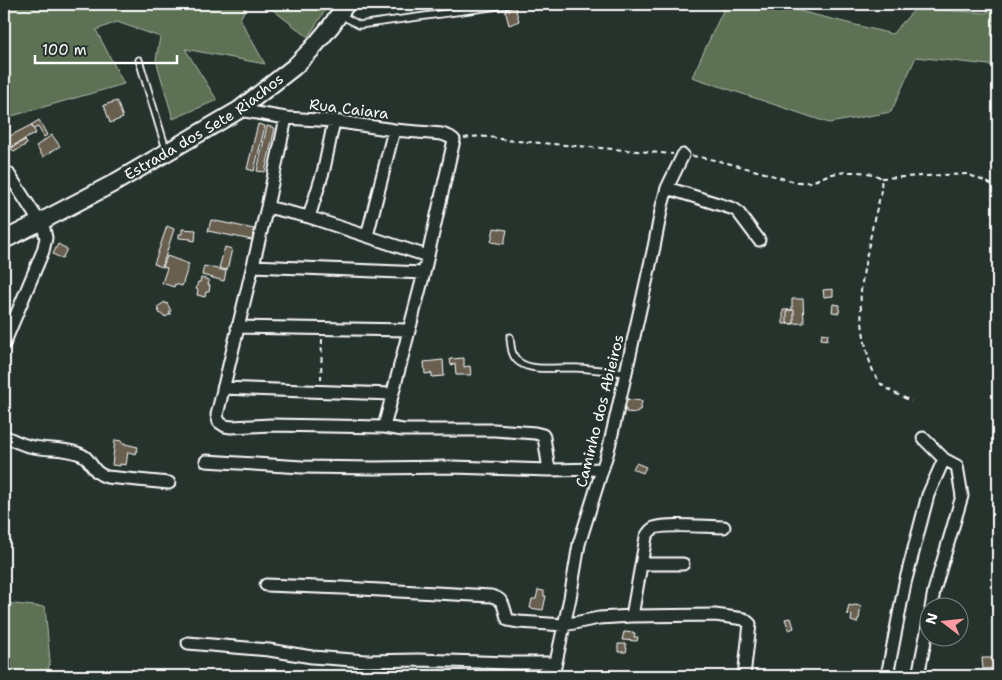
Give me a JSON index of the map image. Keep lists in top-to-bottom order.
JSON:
{
  "streets": {
    "street": ["Rua Caiara", "Estrada dos Sete Riachos", "Caminho dos Abieiros"]
  },
  "crossings": [
    ["Rua Caiara", "Estrada dos Sete Riachos"]
  ],
  "scale_bar": "100 m",
  "north": "left"
}
